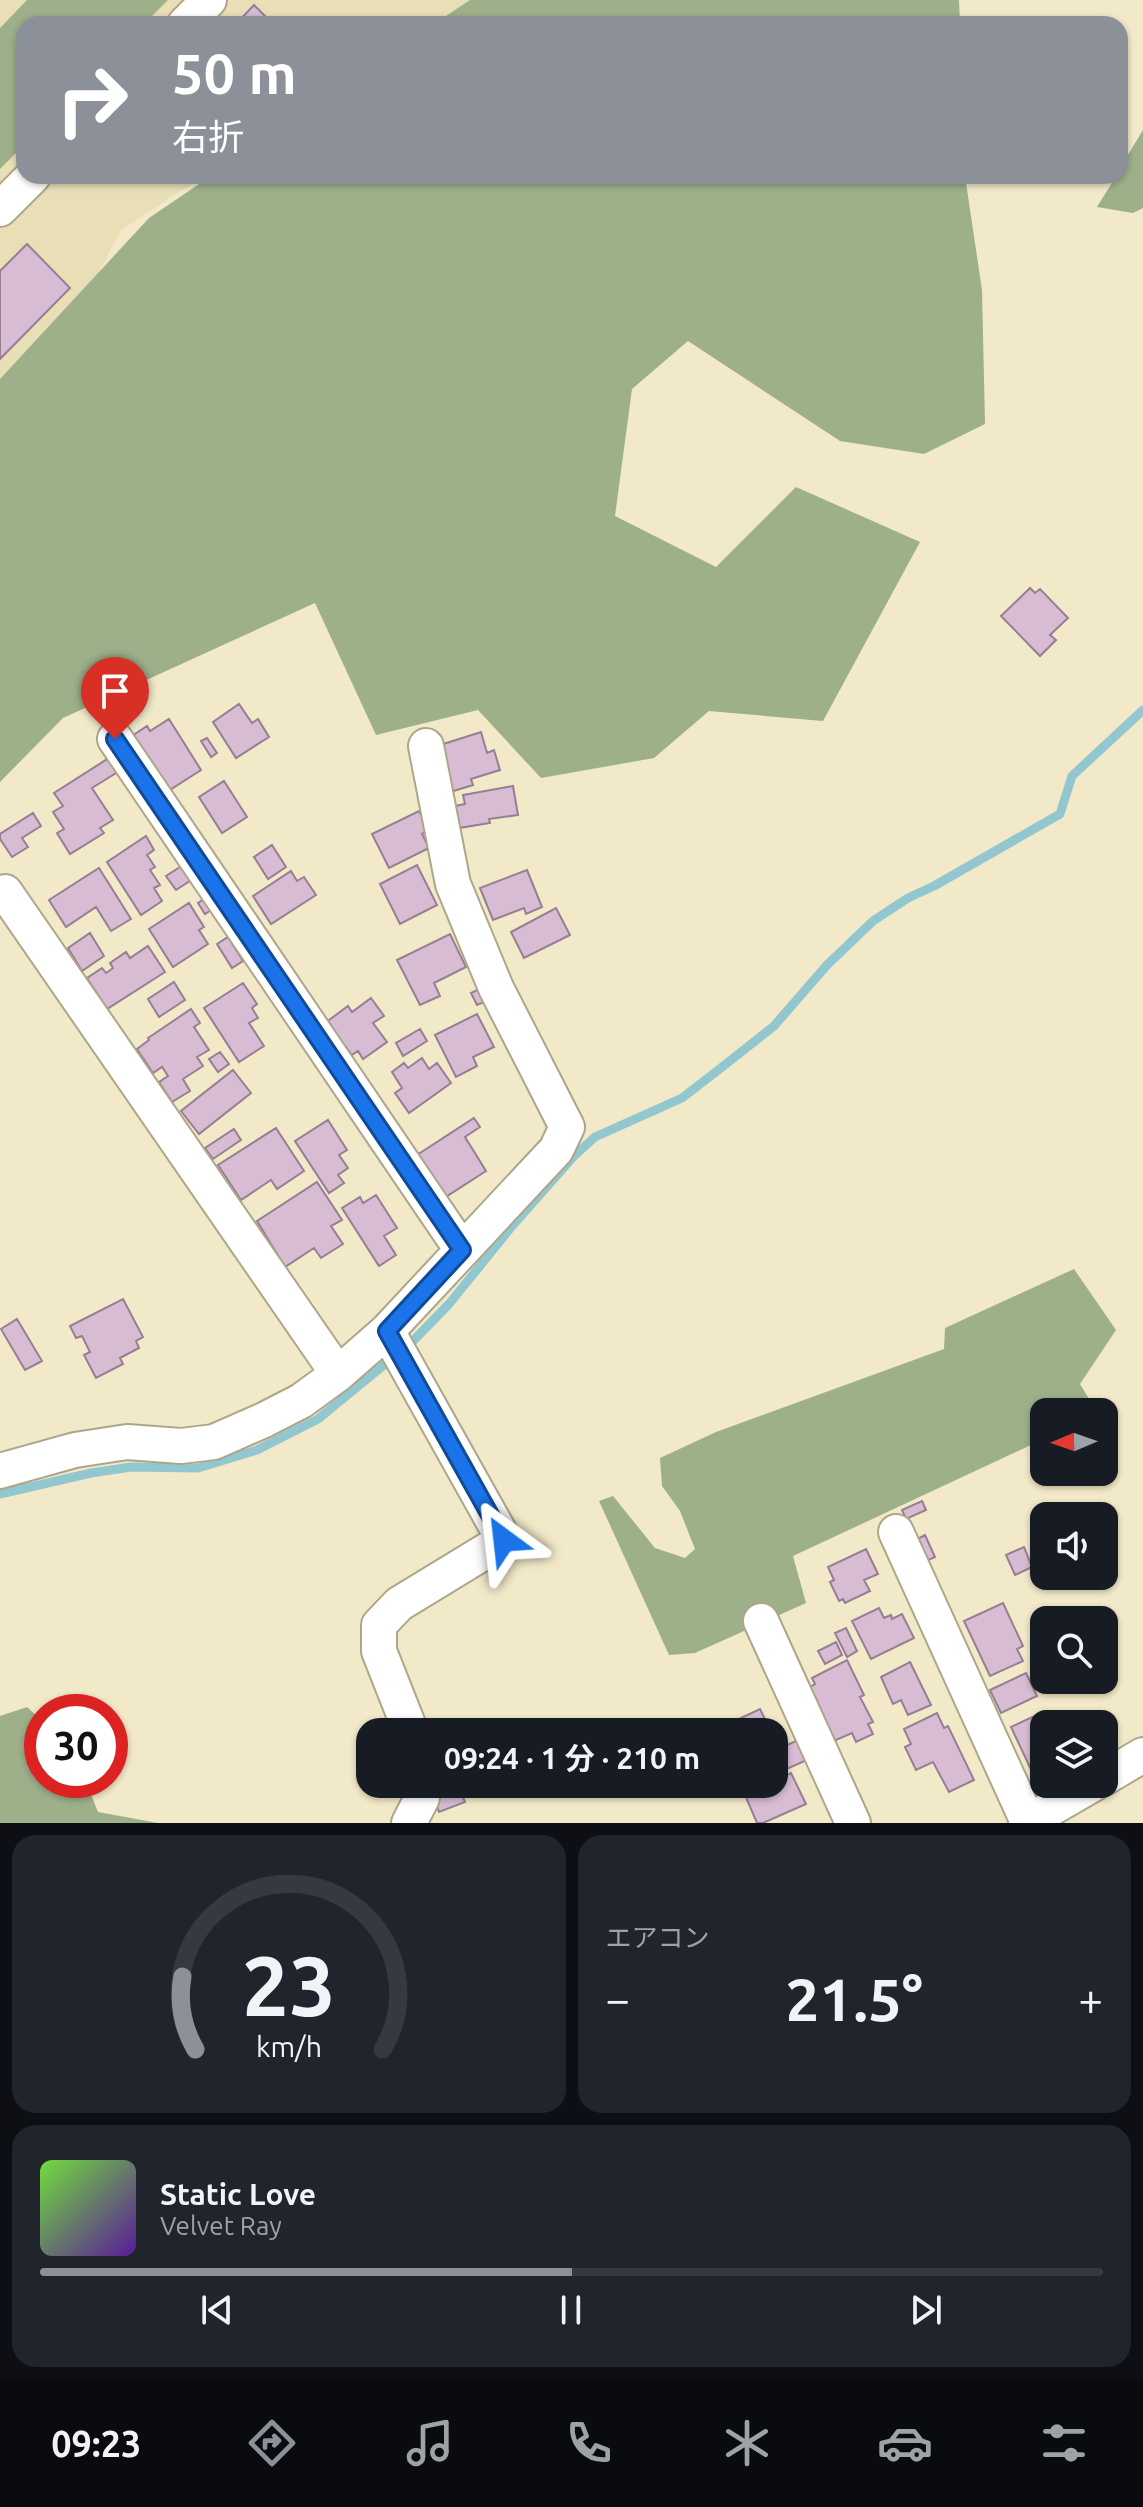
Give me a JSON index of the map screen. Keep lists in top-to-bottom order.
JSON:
{
  "north": "left",
  "page": {
    "turn": ["50 m", "右折"],
    "limit": "30",
    "trip": "09:24 · 1 分 · 210 m",
    "tile": "エアコン",
    "heat": ["−", "21.5°", "+"],
    "song": ["Static Love", "Velvet Ray"],
    "tabs": "09:23",
    "gauge": ["23", "km/h"]
  }
}
